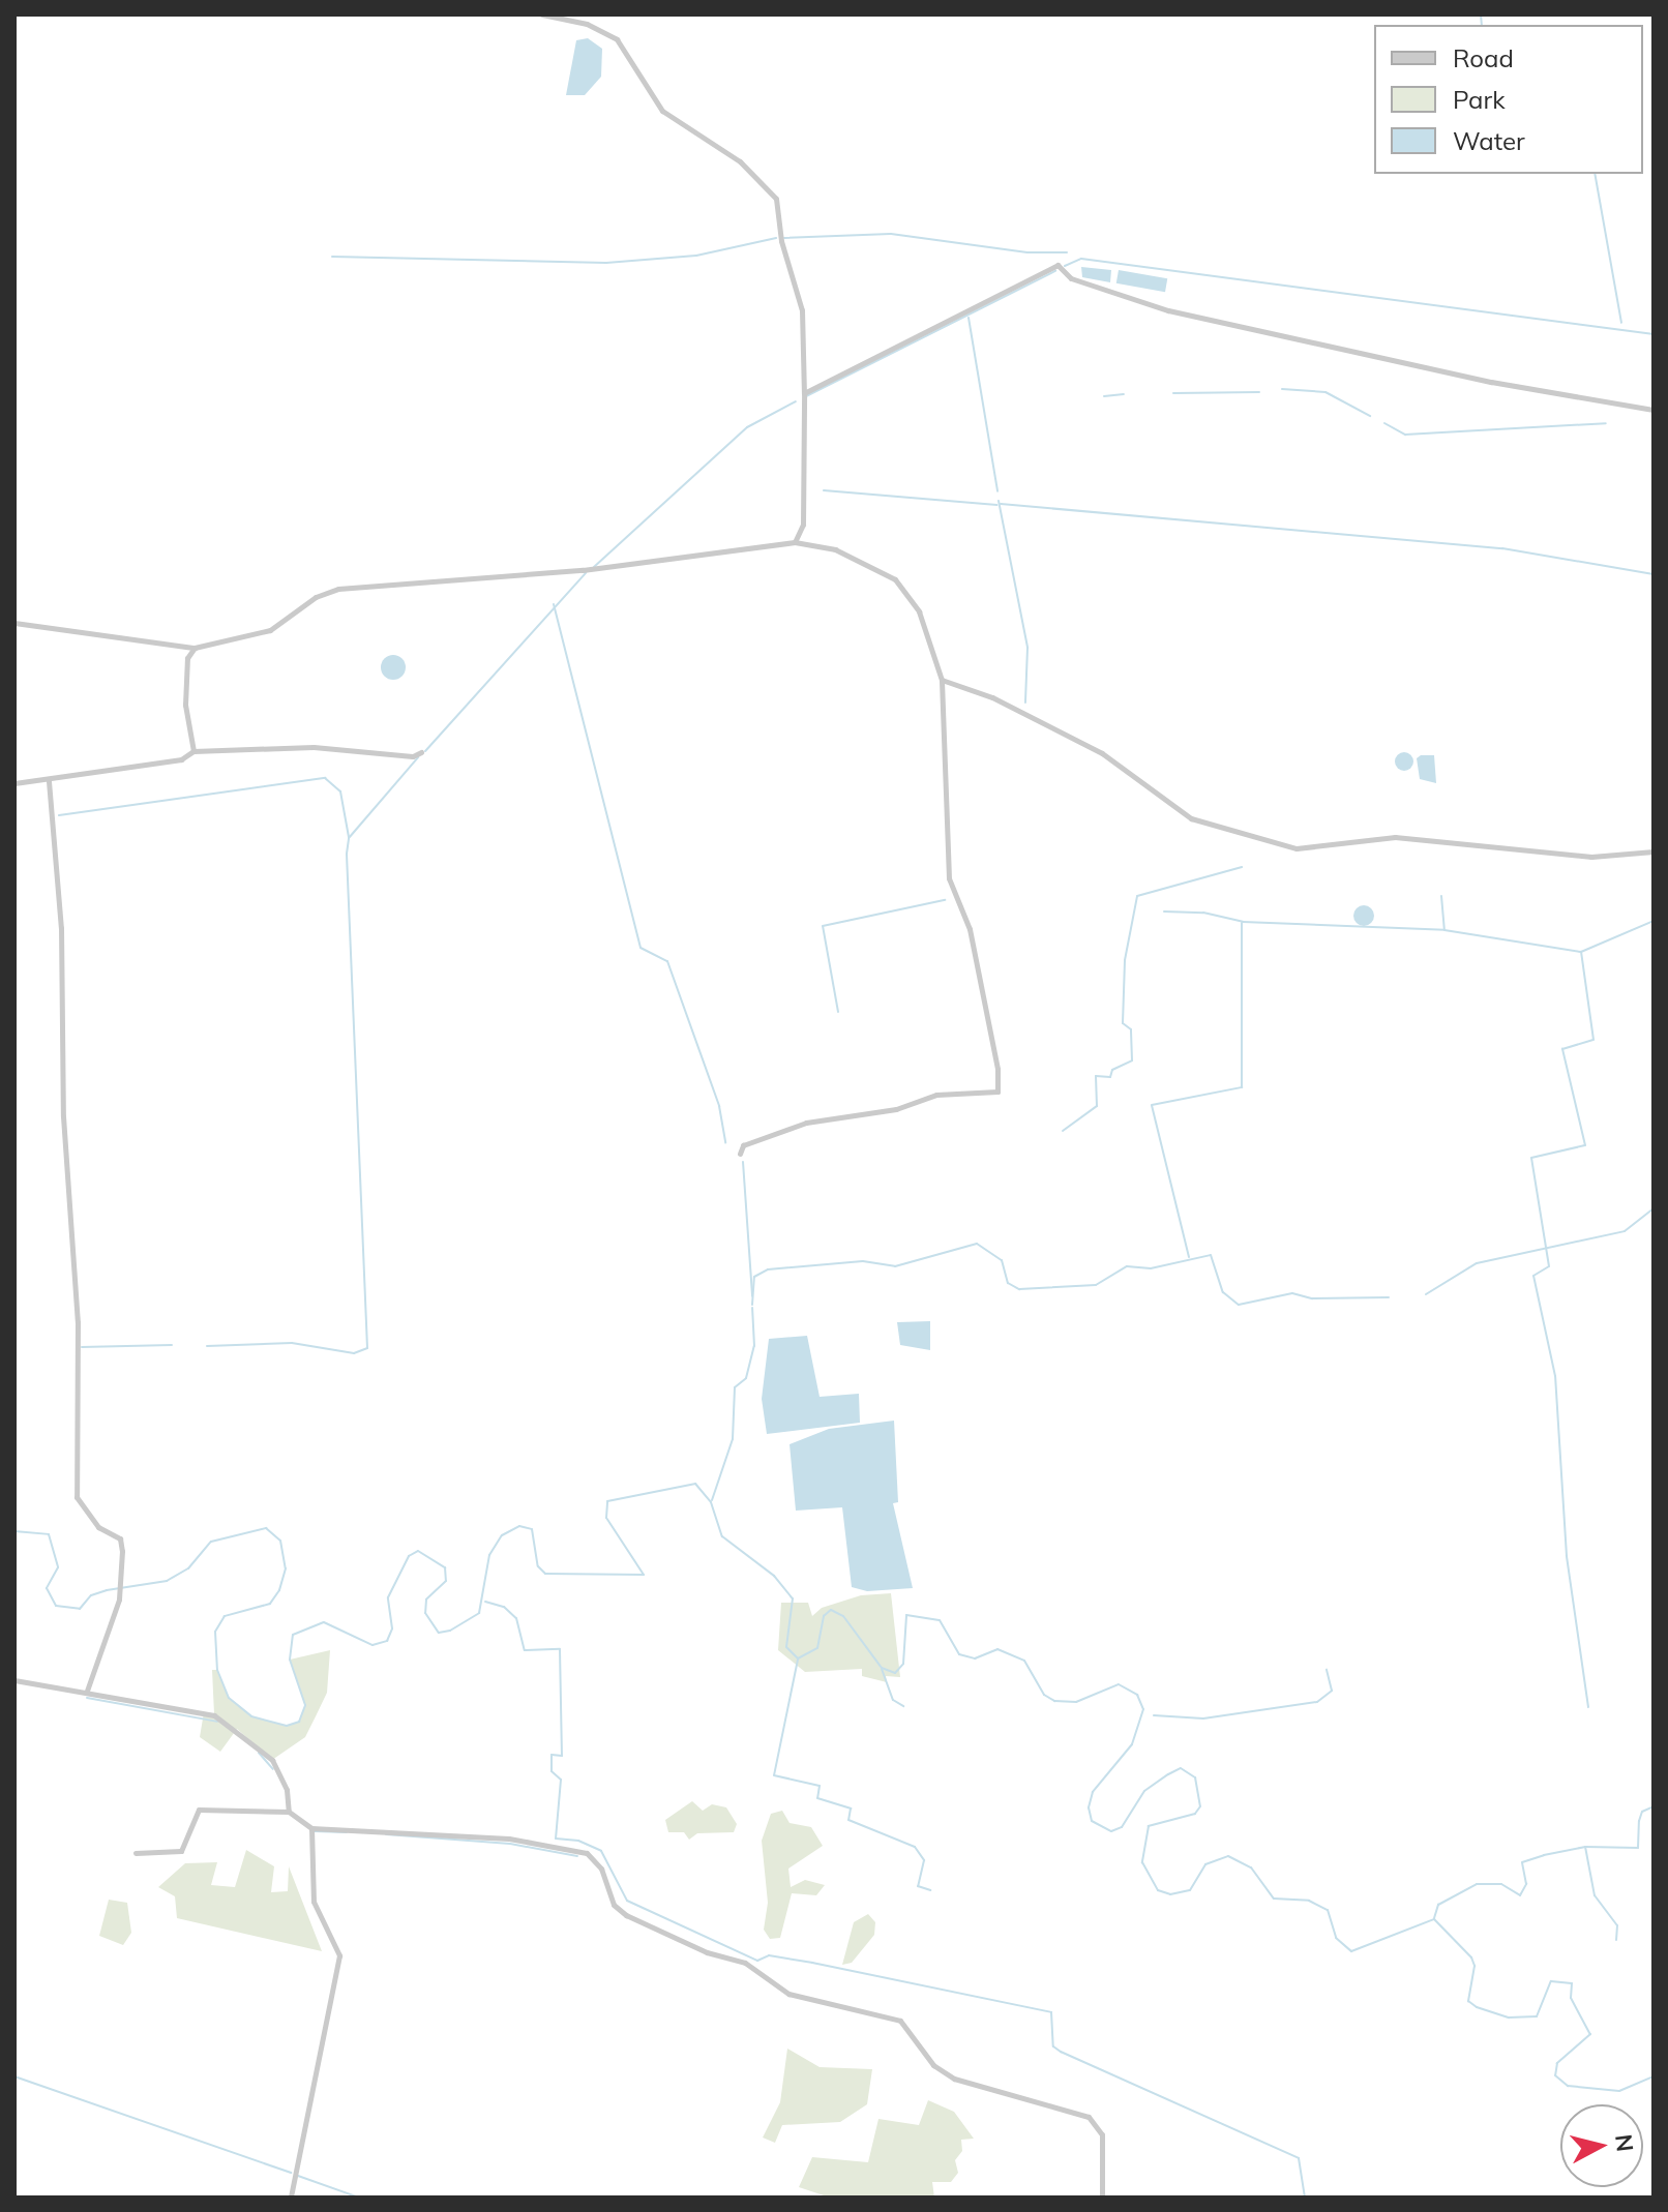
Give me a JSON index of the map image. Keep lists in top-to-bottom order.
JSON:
{
  "legend": ["Road", "Park", "Water"],
  "north": "right"
}
